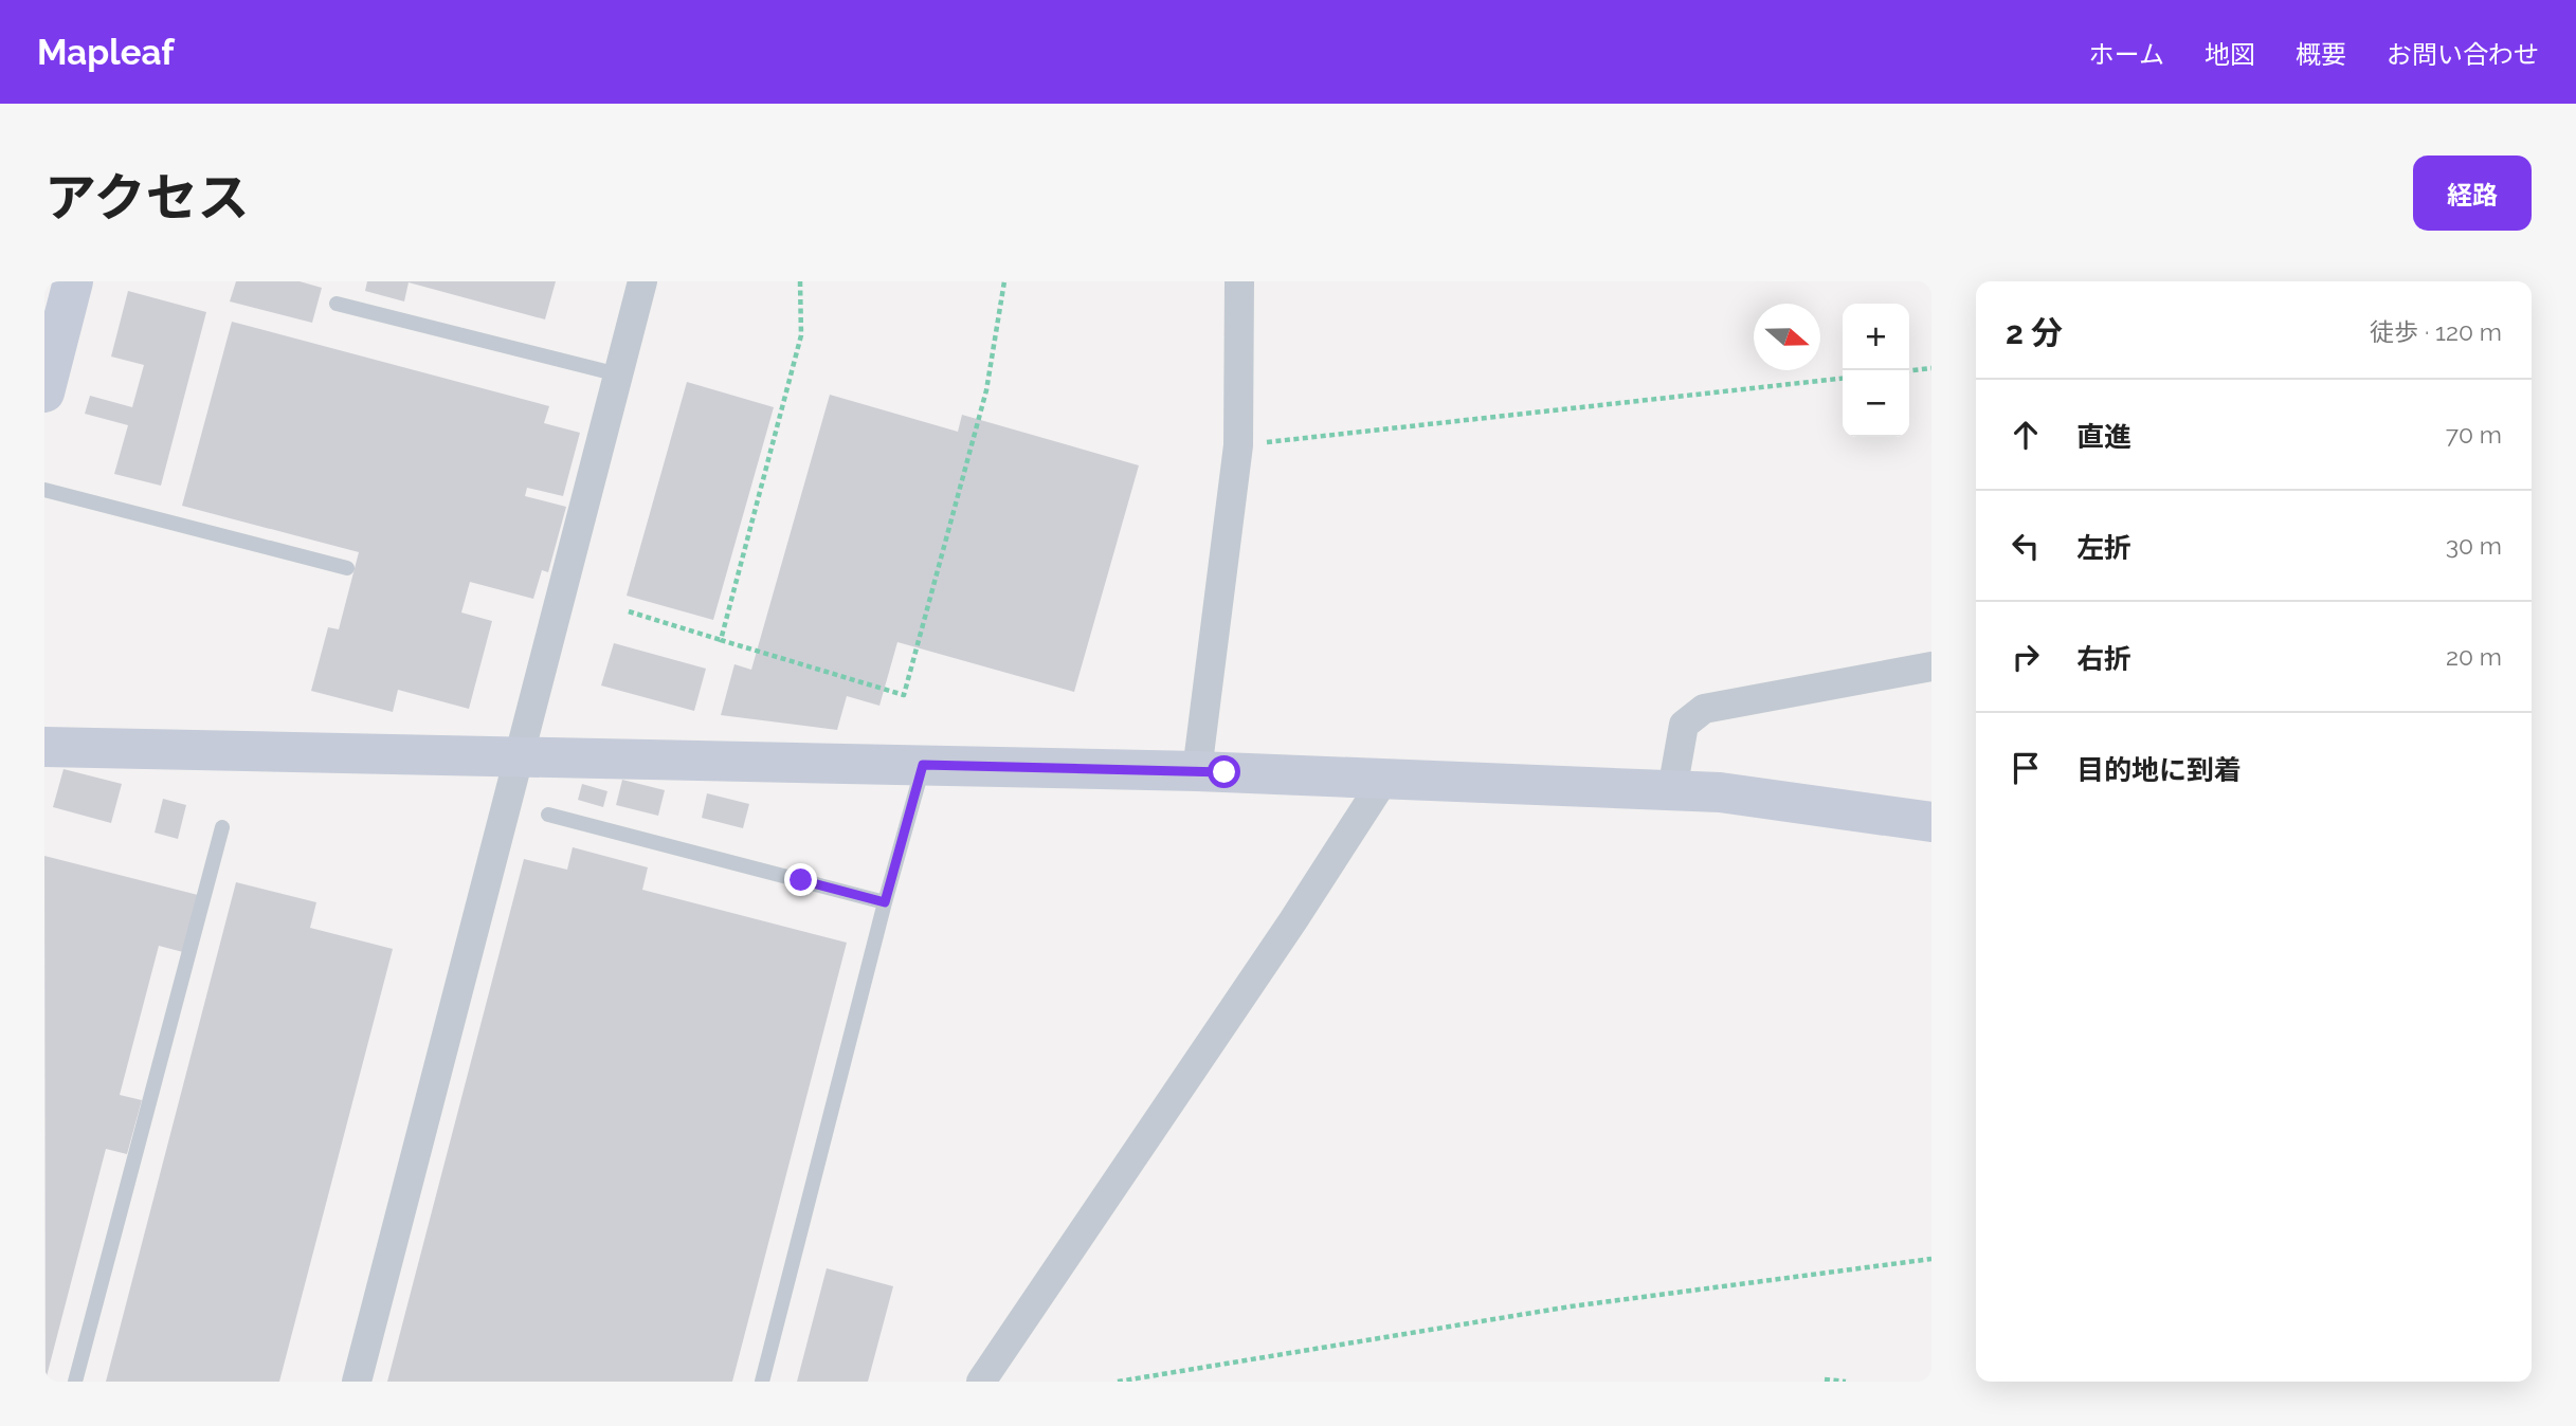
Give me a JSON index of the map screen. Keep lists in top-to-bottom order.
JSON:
{
  "north": "right",
  "page": {
    "header": "Mapleaf",
    "nav": [
      "ホーム",
      "地図",
      "概要",
      "お問い合わせ"
    ],
    "title": "アクセス",
    "buttons": "経路",
    "heading": ["2 分", "徒歩 · 120 m"],
    "map_buttons": ["+", "−"],
    "list": [
      ["直進", "70 m"],
      ["左折", "30 m"],
      ["右折", "20 m"],
      "目的地に到着"
    ]
  }
}
